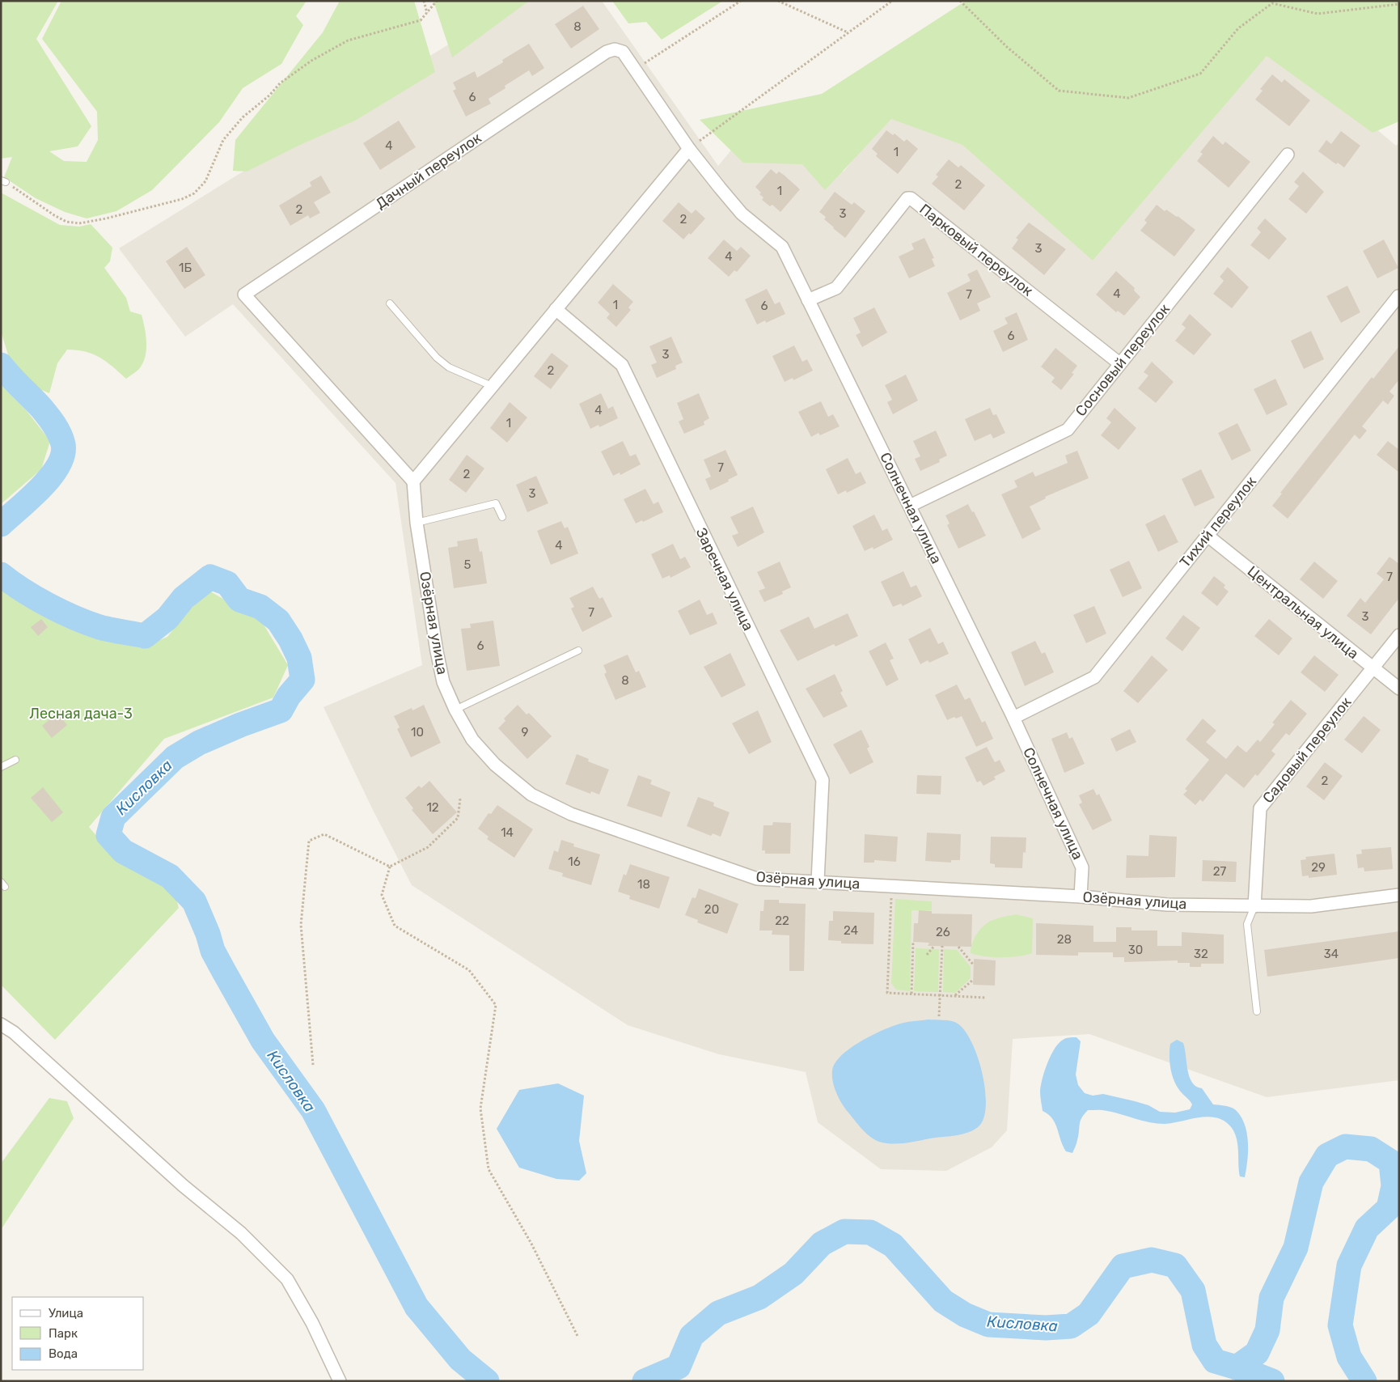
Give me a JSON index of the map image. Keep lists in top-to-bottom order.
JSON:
{
  "streets": {
    "street": [
      "Дачный переулок",
      "Парковый переулок",
      "Сосновый переулок",
      "Солнечная улица",
      "Тихий переулок",
      "Заречная улица",
      "Центральная улица",
      "Озёрная улица",
      "Садовый переулок"
    ]
  },
  "crossings": [
    ["Дачный переулок", "Солнечная улица"],
    ["Дачный переулок", "Озёрная улица"],
    ["Парковый переулок", "Сосновый переулок"],
    ["Парковый переулок", "Солнечная улица"],
    ["Сосновый переулок", "Солнечная улица"],
    ["Солнечная улица", "Тихий переулок"],
    ["Солнечная улица", "Озёрная улица"],
    ["Тихий переулок", "Центральная улица"],
    ["Заречная улица", "Озёрная улица"],
    ["Центральная улица", "Садовый переулок"],
    ["Озёрная улица", "Садовый переулок"]
  ],
  "water": ["Кисловка"],
  "parks": ["Лесная дача-3"],
  "house_numbers": [
    "8",
    "6",
    "4",
    "1",
    "2",
    "1",
    "2",
    "3",
    "2",
    "3",
    "4",
    "1Б",
    "4",
    "7",
    "1",
    "6",
    "6",
    "3",
    "2",
    "4",
    "1",
    "7",
    "2",
    "3",
    "4",
    "5",
    "7",
    "7",
    "3",
    "6",
    "8",
    "10",
    "9",
    "2",
    "12",
    "14",
    "16",
    "29",
    "27",
    "18",
    "20",
    "22",
    "24",
    "26",
    "28",
    "30",
    "32",
    "34"
  ],
  "legend": ["Улица", "Парк", "Вода"]
}
